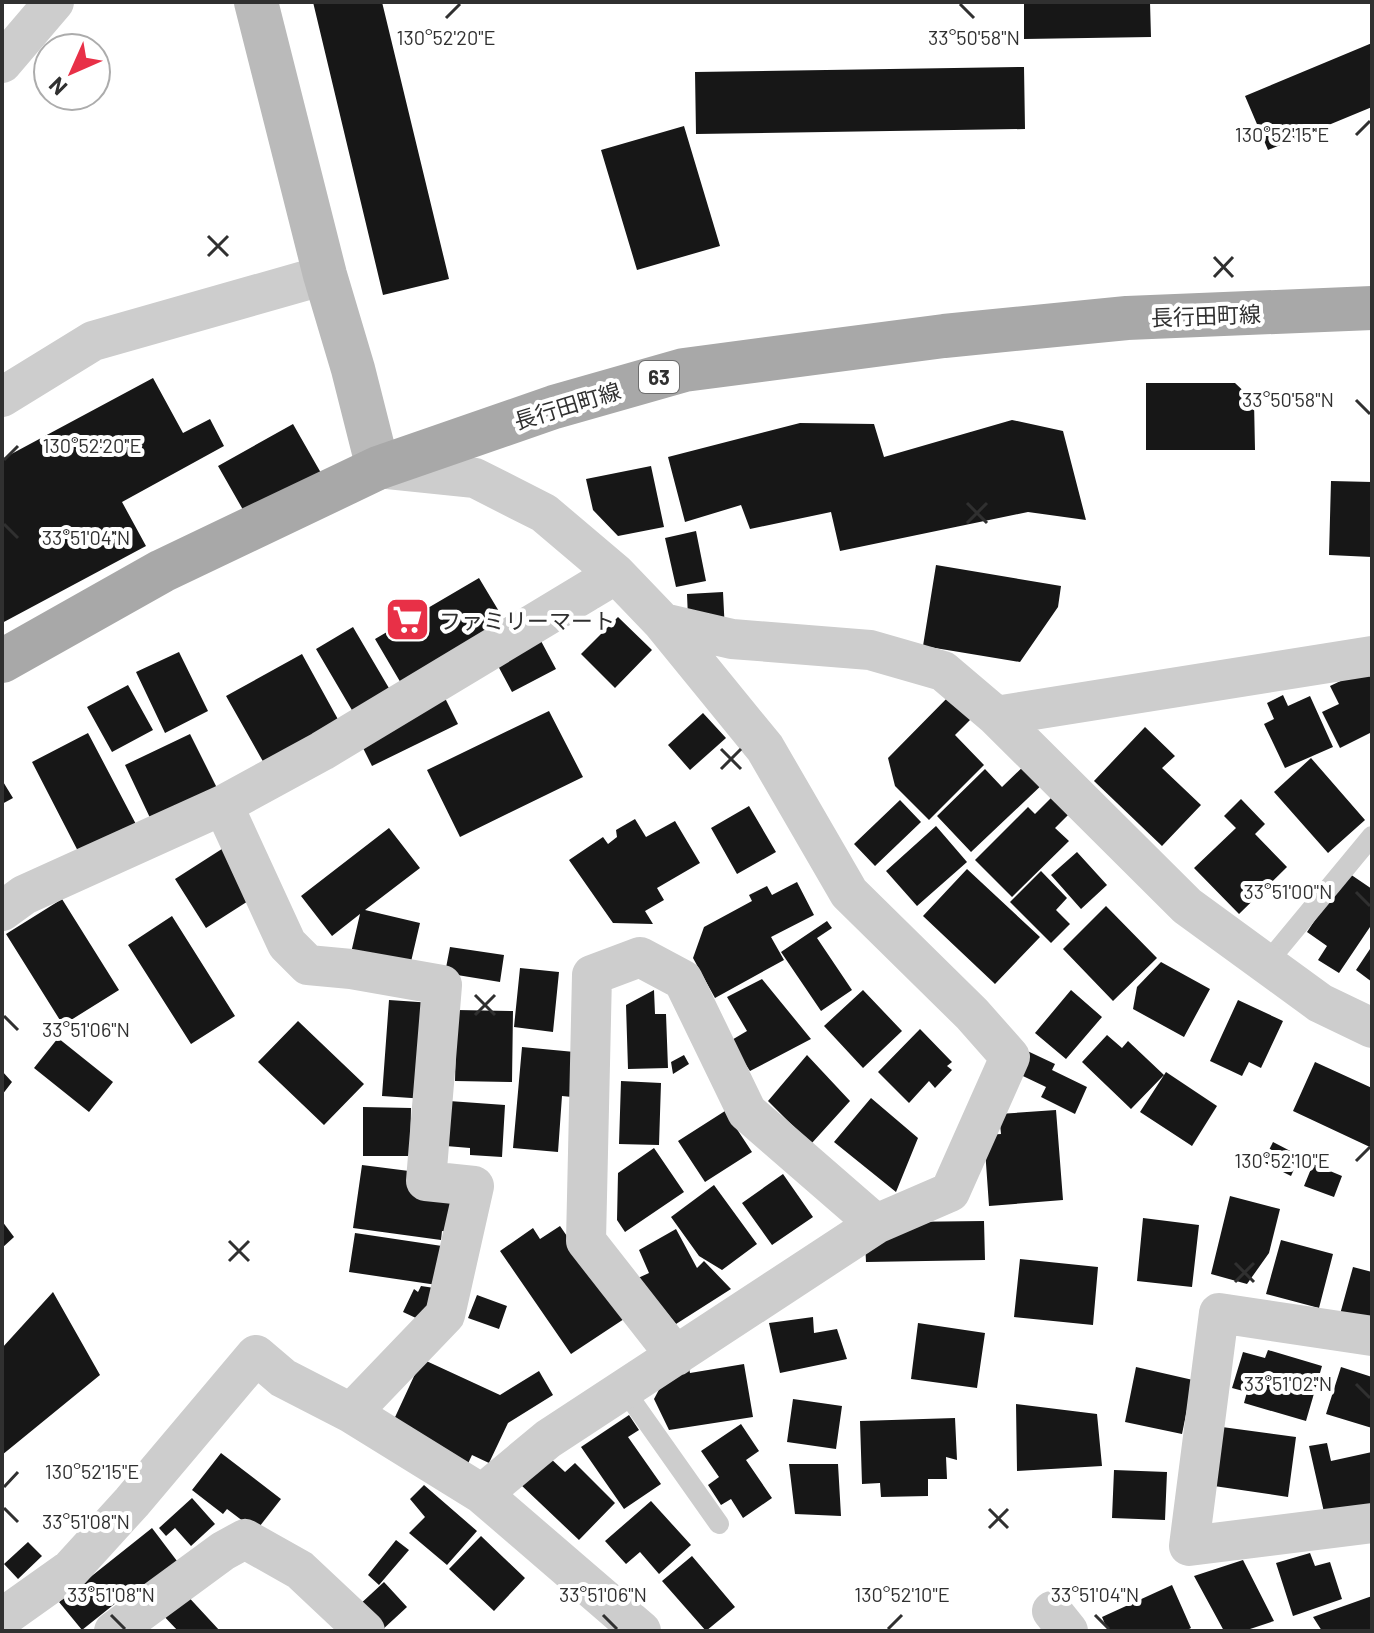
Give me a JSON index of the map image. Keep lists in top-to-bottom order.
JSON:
{
  "streets": {
    "main road": ["長行田町線", "63"]
  },
  "places": {
    "supermarket": ["ファミリーマート"]
  },
  "north": "bottom left",
  "coordinates": [
    "130°52'20\"E",
    "33°50'58\"N",
    "130°52'15\"E",
    "33°51'04\"N",
    "33°51'00\"N",
    "33°51'06\"N",
    "130°52'10\"E",
    "33°51'02\"N",
    "33°51'08\"N"
  ]
}
